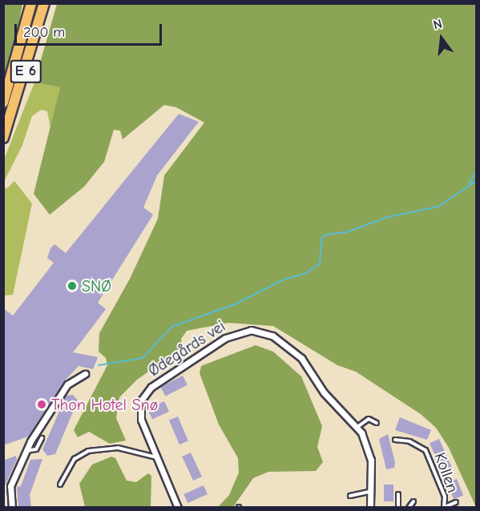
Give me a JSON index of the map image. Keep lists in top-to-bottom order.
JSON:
{
  "streets": {
    "highway": ["E 6"],
    "street": ["Ødegårds vei"],
    "lane": ["Kollen"]
  },
  "places": ["SNØ", "Thon Hotel Snø"],
  "scale_bar": "200 m",
  "north": "top"
}
